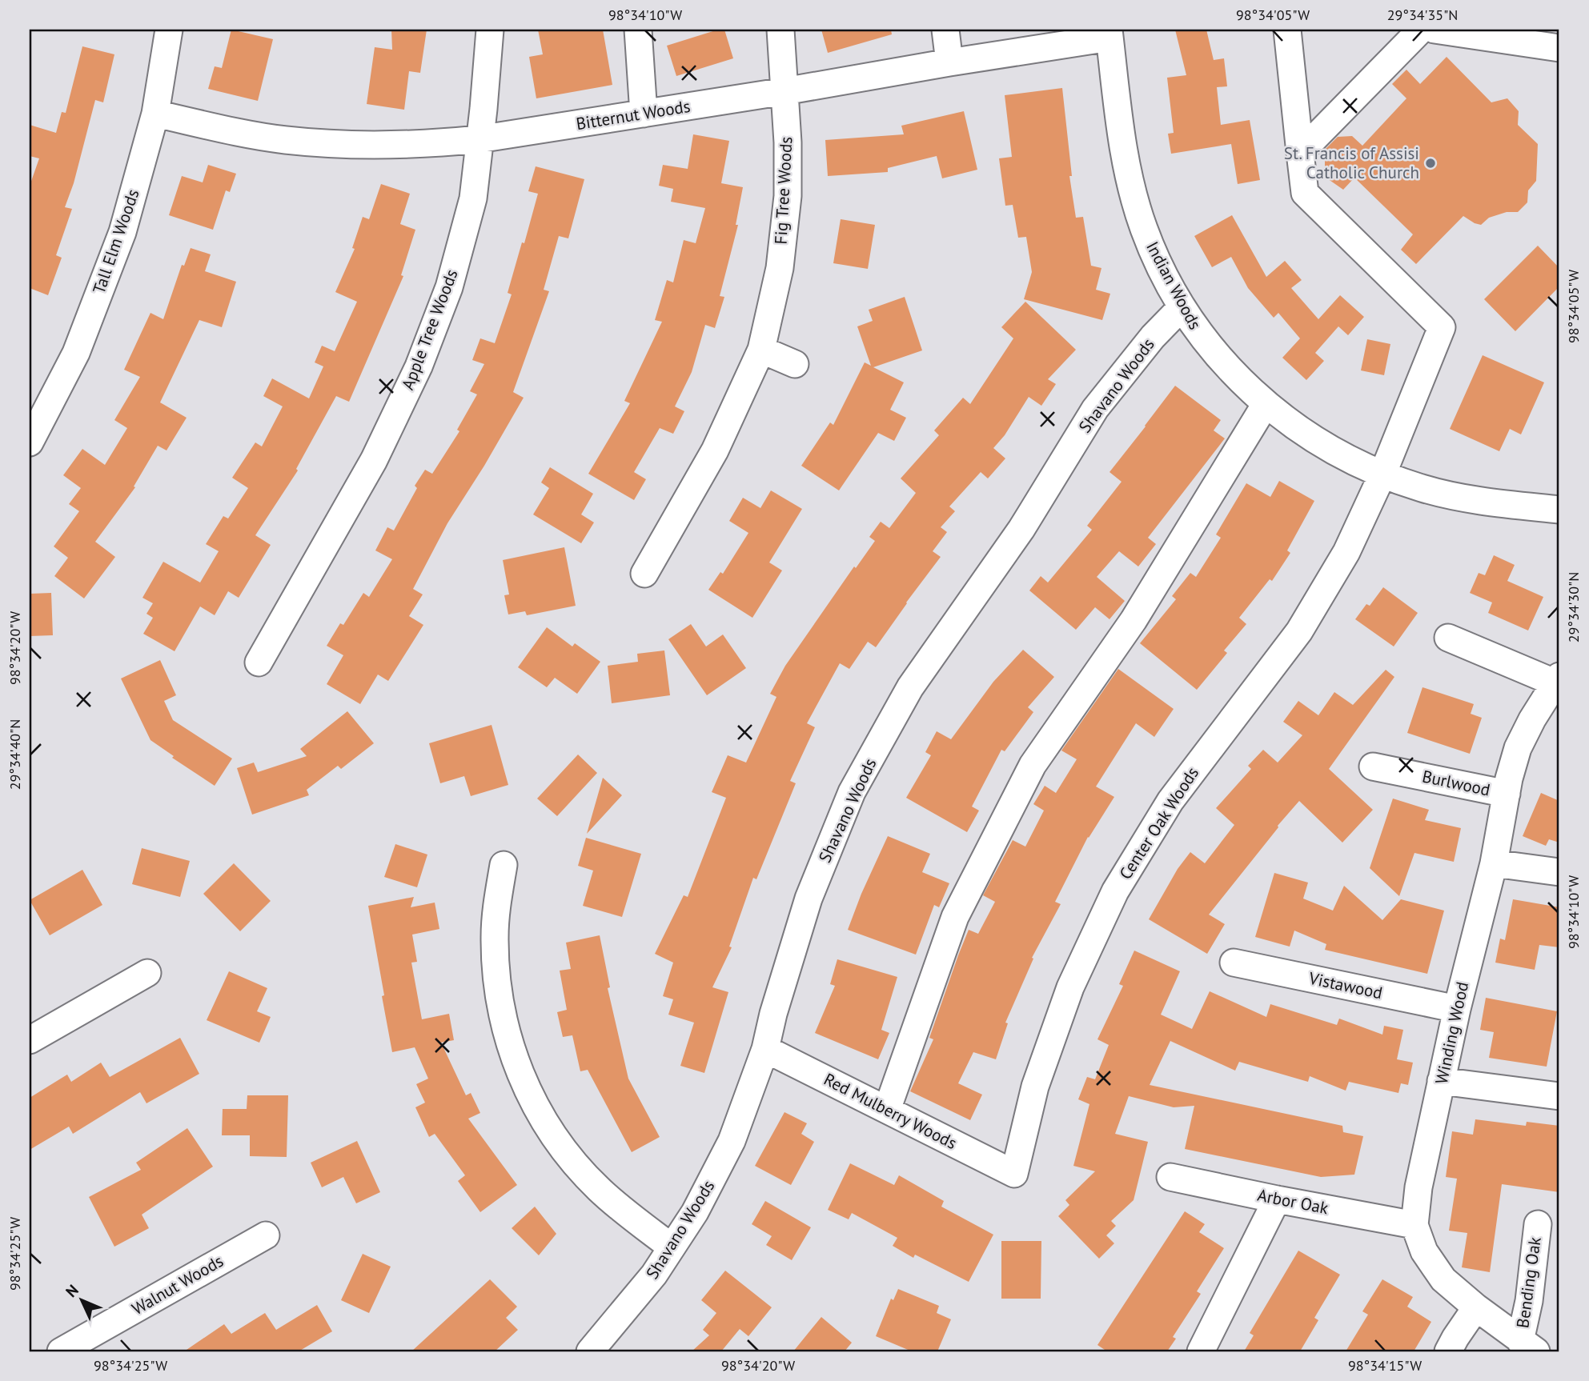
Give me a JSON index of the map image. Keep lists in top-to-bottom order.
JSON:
{
  "streets": {
    "street": [
      "Bitternut Woods",
      "Fig Tree Woods",
      "Tall Elm Woods",
      "Indian Woods",
      "Apple Tree Woods",
      "Shavano Woods",
      "Burlwood",
      "Center Oak Woods",
      "Vistawood",
      "Winding Wood",
      "Red Mulberry Woods",
      "Arbor Oak",
      "Bending Oak",
      "Walnut Woods"
    ]
  },
  "crossings": [
    ["Bitternut Woods", "Fig Tree Woods"],
    ["Bitternut Woods", "Tall Elm Woods"],
    ["Bitternut Woods", "Indian Woods"],
    ["Bitternut Woods", "Apple Tree Woods"],
    ["Indian Woods", "Shavano Woods"],
    ["Indian Woods", "Center Oak Woods"],
    ["Shavano Woods", "Red Mulberry Woods"],
    ["Burlwood", "Winding Wood"],
    ["Center Oak Woods", "Red Mulberry Woods"],
    ["Vistawood", "Winding Wood"],
    ["Winding Wood", "Arbor Oak"],
    ["Winding Wood", "Bending Oak"]
  ],
  "places": ["St. Francis of Assisi Catholic Church"],
  "north": "top left",
  "coordinates": [
    "98°34'10\"W",
    "98°34'05\"W",
    "29°34'35\"N",
    "29°34'30\"N",
    "98°34'20\"W",
    "29°34'40\"N",
    "98°34'25\"W",
    "98°34'15\"W"
  ]
}
